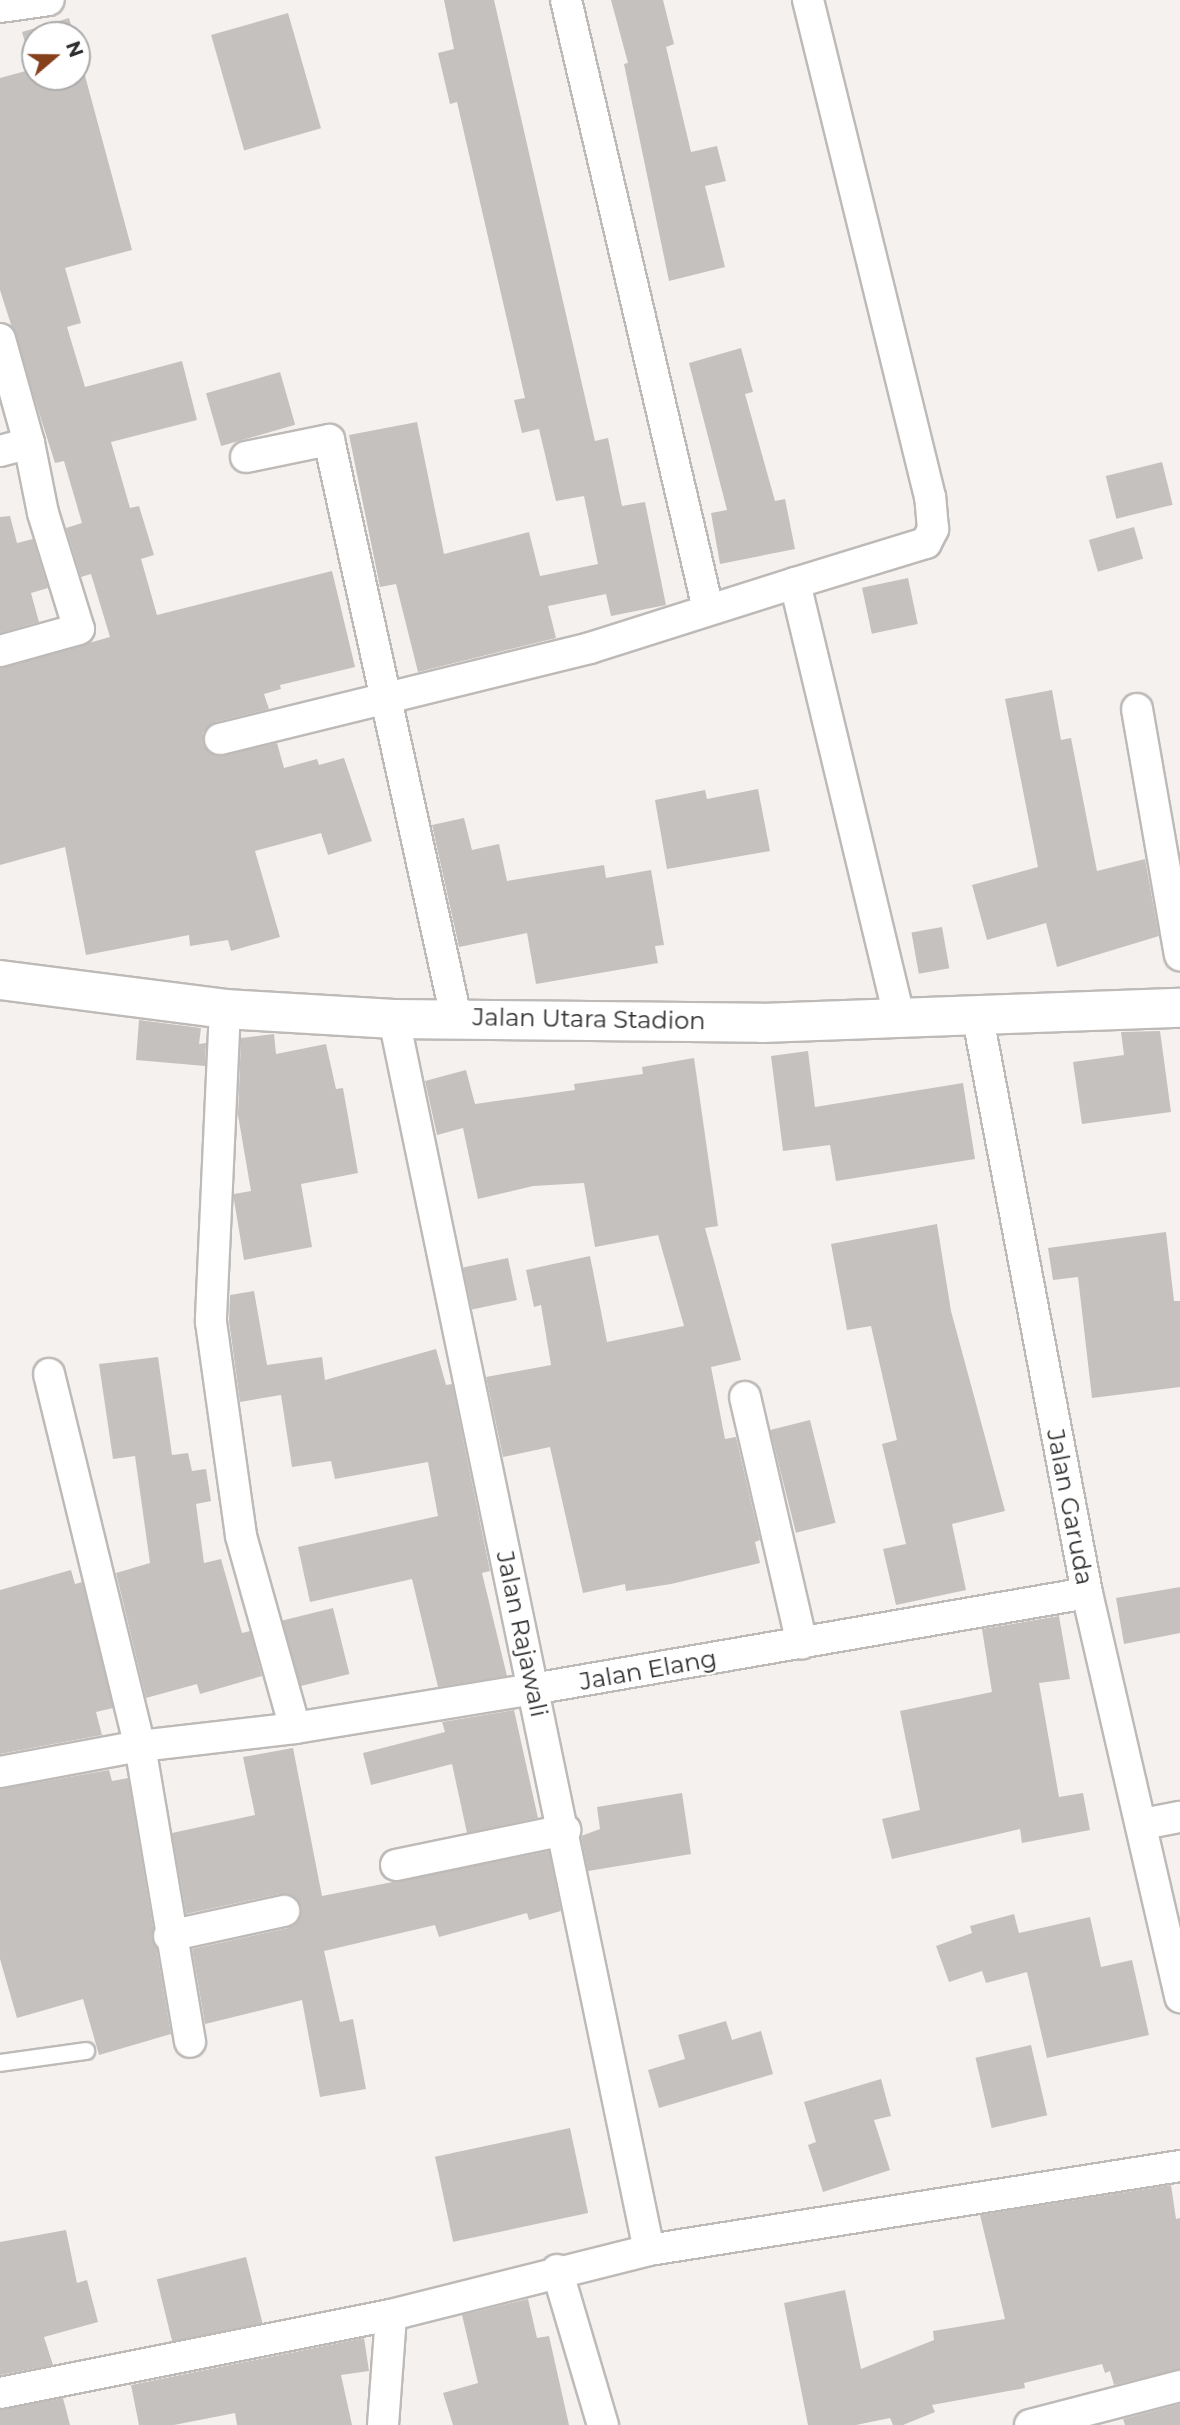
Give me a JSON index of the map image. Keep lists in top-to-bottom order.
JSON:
{
  "streets": {
    "street": [
      "Jalan Utara Stadion",
      "Jalan Garuda",
      "Jalan Rajawali",
      "Jalan Elang"
    ]
  },
  "crossings": [
    ["Jalan Utara Stadion", "Jalan Garuda"],
    ["Jalan Utara Stadion", "Jalan Rajawali"],
    ["Jalan Garuda", "Jalan Elang"],
    ["Jalan Rajawali", "Jalan Elang"]
  ],
  "north": "right"
}
